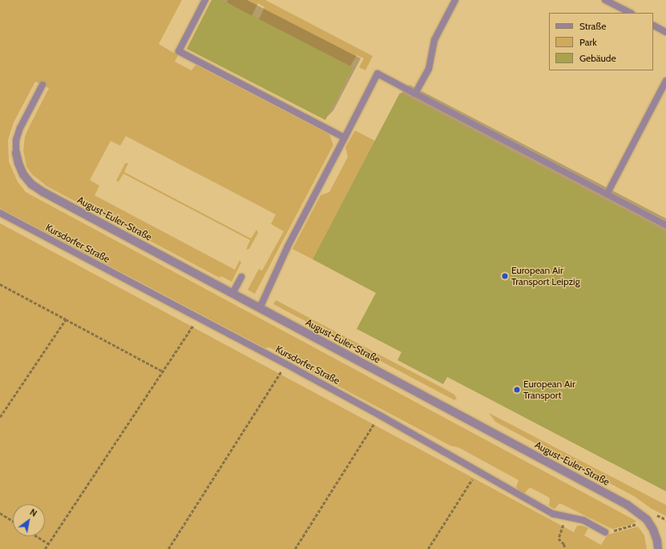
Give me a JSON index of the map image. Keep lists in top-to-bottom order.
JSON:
{
  "streets": {
    "street": ["August-Euler-Straße"],
    "lane": ["Kursdorfer Straße"]
  },
  "places": ["European Air Transport Leipzig", "European Air Transport"],
  "legend": ["Straße", "Park", "Gebäude"],
  "north": "top right"
}
